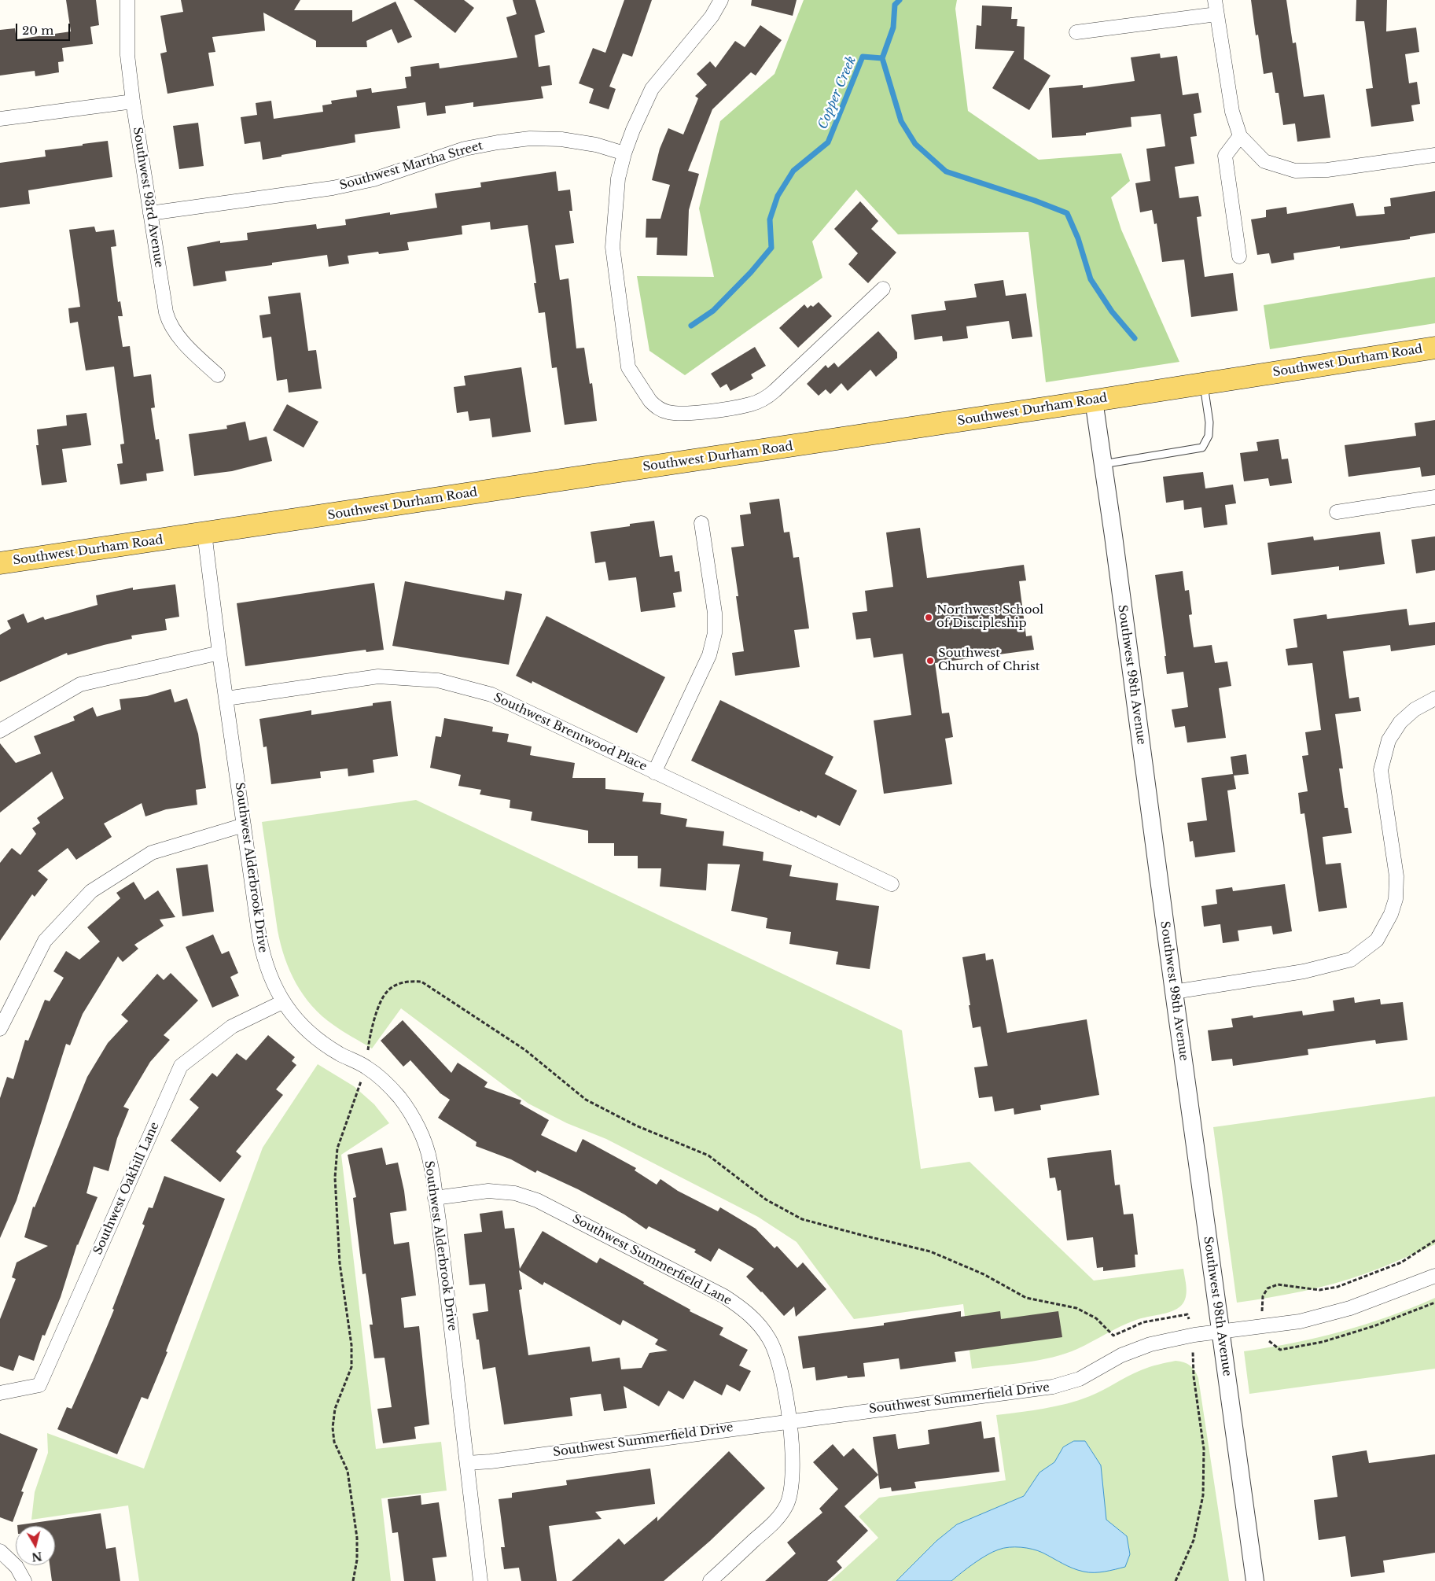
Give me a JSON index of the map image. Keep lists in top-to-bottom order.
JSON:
{
  "streets": {
    "main road": ["Southwest Durham Road"],
    "street": [
      "Southwest Martha Street",
      "Southwest 93rd Avenue",
      "Southwest 98th Avenue",
      "Southwest Brentwood Place",
      "Southwest Alderbrook Drive",
      "Southwest Oakhill Lane",
      "Southwest Summerfield Lane",
      "Southwest Summerfield Drive"
    ]
  },
  "crossings": [
    ["Southwest Martha Street", "Southwest 93rd Avenue"],
    ["Southwest Durham Road", "Southwest 98th Avenue"],
    ["Southwest Durham Road", "Southwest Alderbrook Drive"],
    ["Southwest 98th Avenue", "Southwest Summerfield Drive"],
    ["Southwest Brentwood Place", "Southwest Alderbrook Drive"],
    ["Southwest Alderbrook Drive", "Southwest Oakhill Lane"],
    ["Southwest Alderbrook Drive", "Southwest Summerfield Lane"],
    ["Southwest Alderbrook Drive", "Southwest Summerfield Drive"],
    ["Southwest Summerfield Lane", "Southwest Summerfield Drive"]
  ],
  "water": ["Copper Creek"],
  "places": ["Northwest School of Discipleship", "Southwest Church of Christ"],
  "scale_bar": "20 m",
  "north": "bottom"
}
